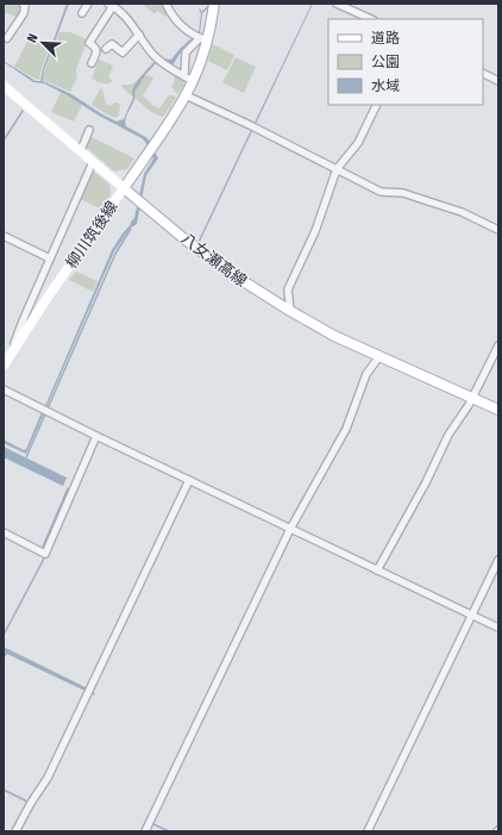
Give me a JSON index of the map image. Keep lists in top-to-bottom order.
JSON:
{
  "streets": {
    "main road": ["柳川筑後線", "八女瀬高線"]
  },
  "crossings": [
    ["柳川筑後線", "八女瀬高線"]
  ],
  "legend": ["道路", "公園", "水域"],
  "north": "top left"
}
